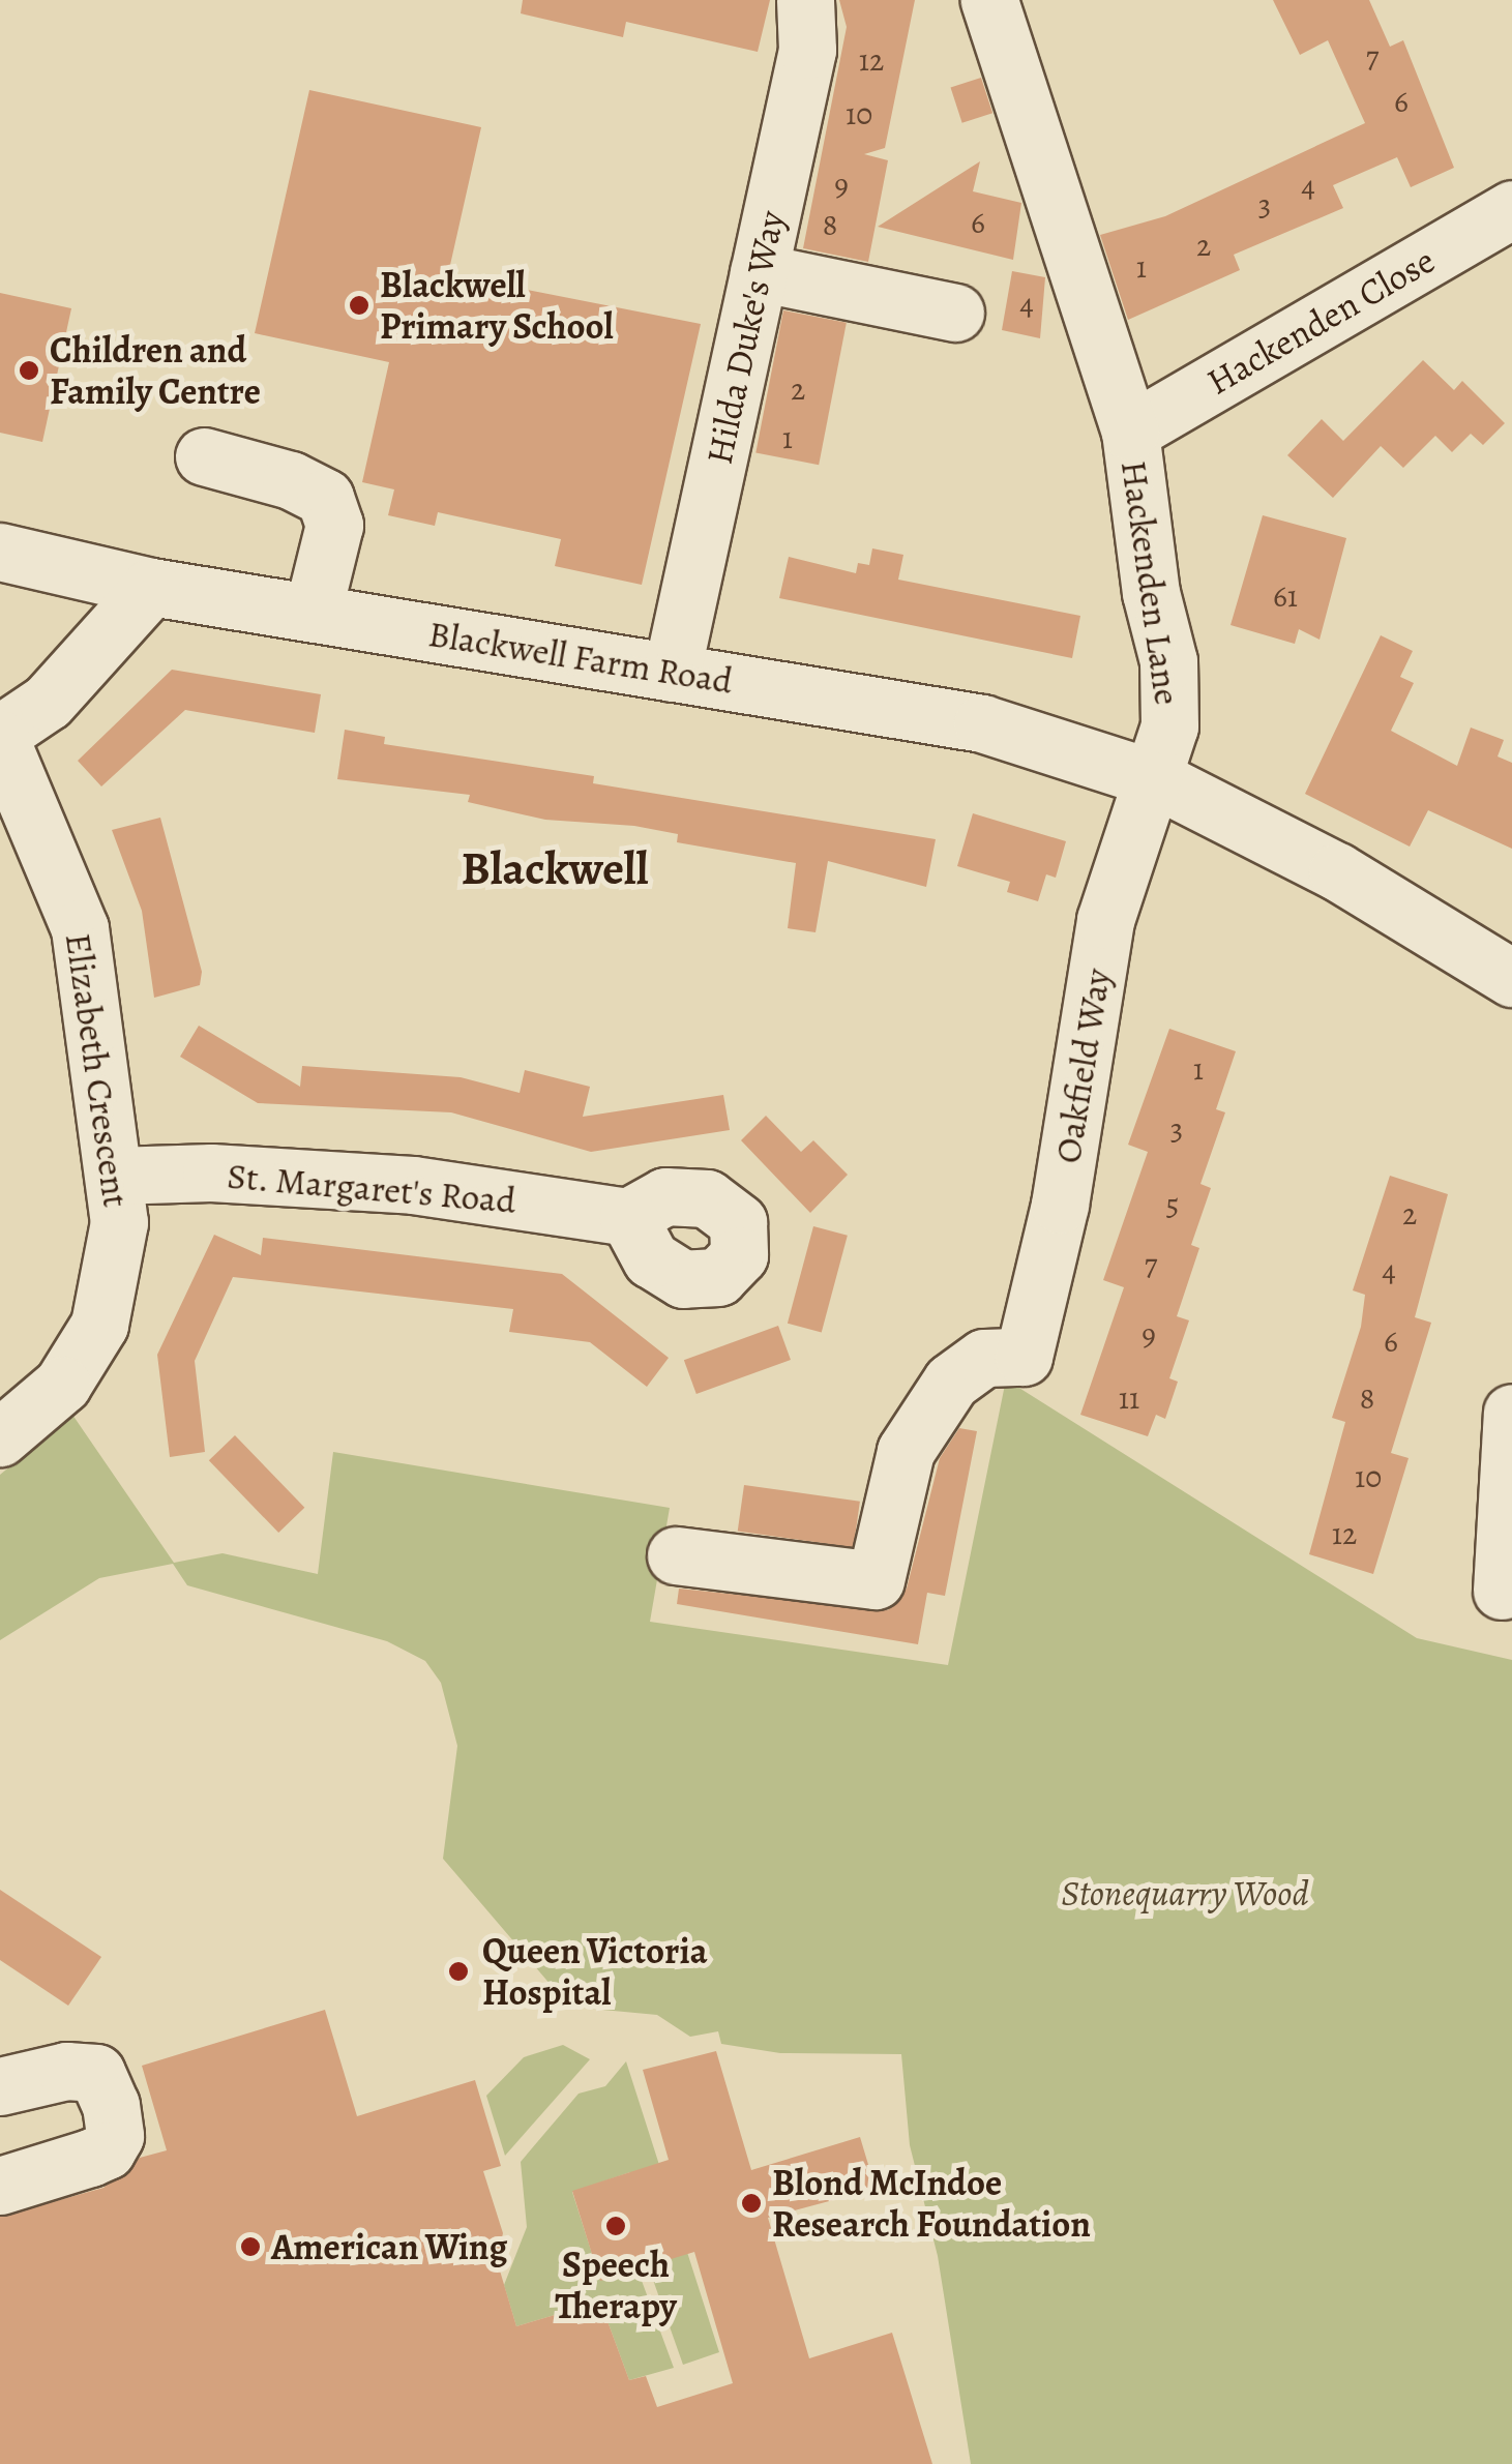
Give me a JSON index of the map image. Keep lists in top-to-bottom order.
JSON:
{
  "streets": {
    "street": [
      "Hackenden Close",
      "Hilda Duke's Way",
      "Hackenden Lane",
      "Blackwell Farm Road",
      "Oakfield Way",
      "Elizabeth Crescent",
      "St. Margaret's Road"
    ]
  },
  "crossings": [
    ["Hackenden Close", "Hackenden Lane"],
    ["Hilda Duke's Way", "Blackwell Farm Road"],
    ["Hackenden Lane", "Blackwell Farm Road"],
    ["Hackenden Lane", "Oakfield Way"],
    ["Blackwell Farm Road", "Oakfield Way"],
    ["Blackwell Farm Road", "Elizabeth Crescent"],
    ["Elizabeth Crescent", "St. Margaret's Road"]
  ],
  "districts": ["Blackwell"],
  "parks": ["Stonequarry Wood"],
  "places": [
    "Blackwell Primary School",
    "Children and Family Centre",
    "Queen Victoria Hospital",
    "Blond McIndoe Research Foundation",
    "Speech Therapy",
    "American Wing"
  ],
  "house_numbers": [
    "7",
    "12",
    "6",
    "10",
    "9",
    "4",
    "3",
    "6",
    "8",
    "2",
    "1",
    "4",
    "2",
    "1",
    "61",
    "1",
    "3",
    "5",
    "2",
    "7",
    "4",
    "9",
    "6",
    "11",
    "8",
    "10",
    "12"
  ]
}
